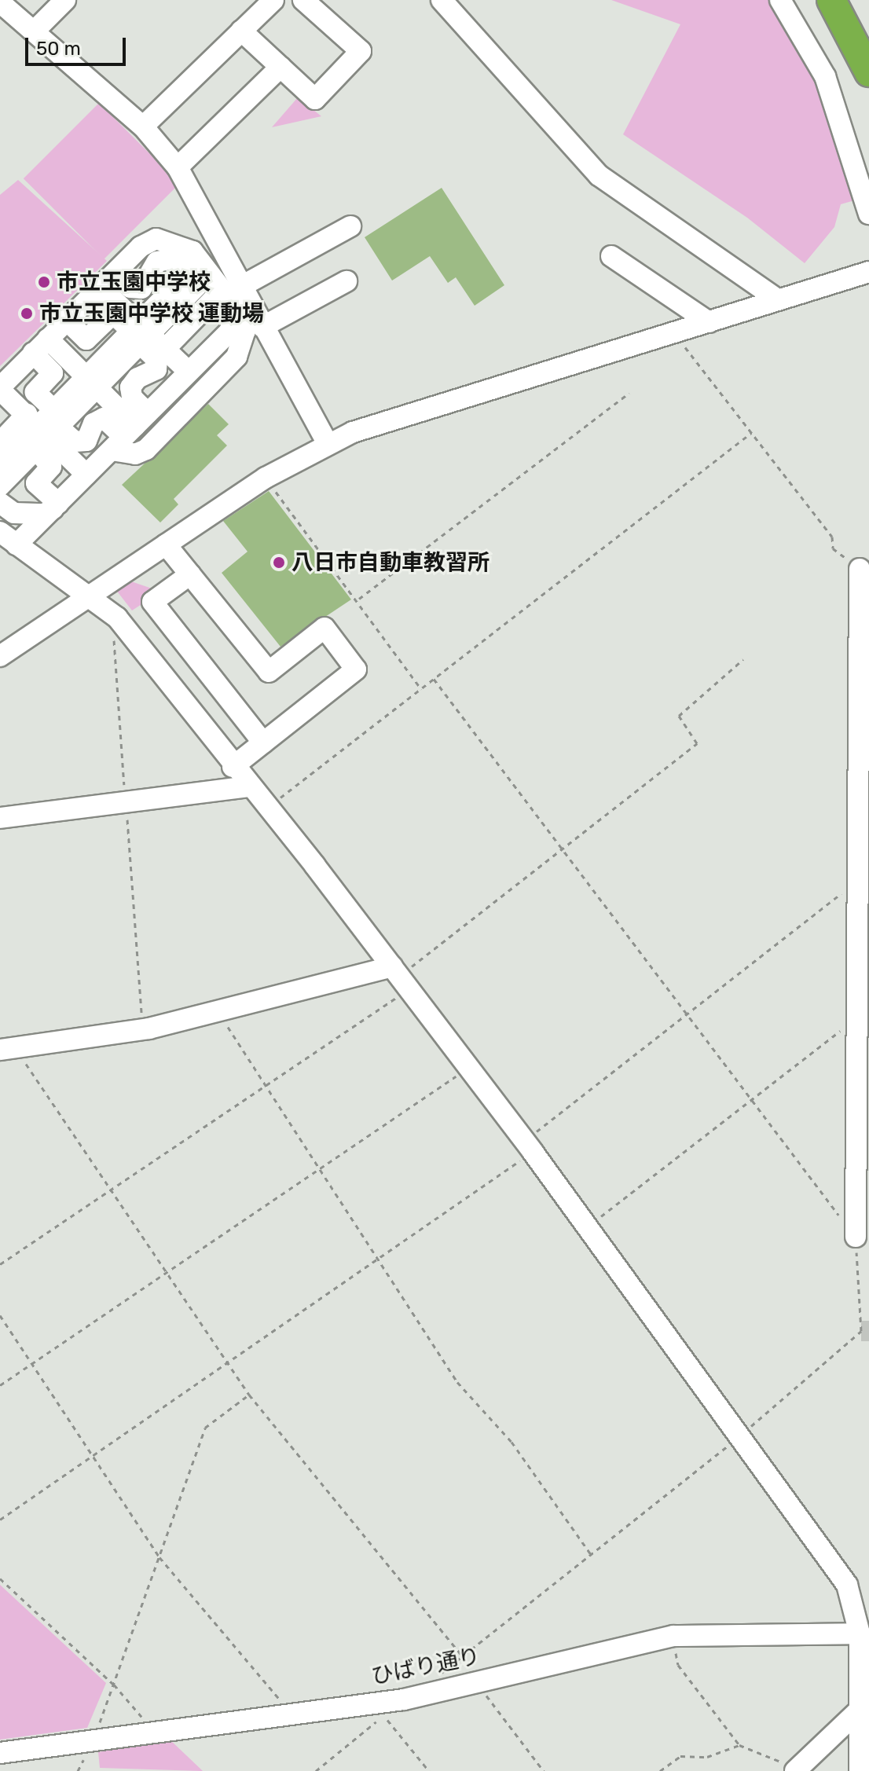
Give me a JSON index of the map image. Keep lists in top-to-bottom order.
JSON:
{
  "streets": {
    "street": ["ひばり通り"]
  },
  "places": ["市立玉園中学校", "市立玉園中学校 運動場", "八日市自動車教習所"],
  "scale_bar": "50 m"
}
